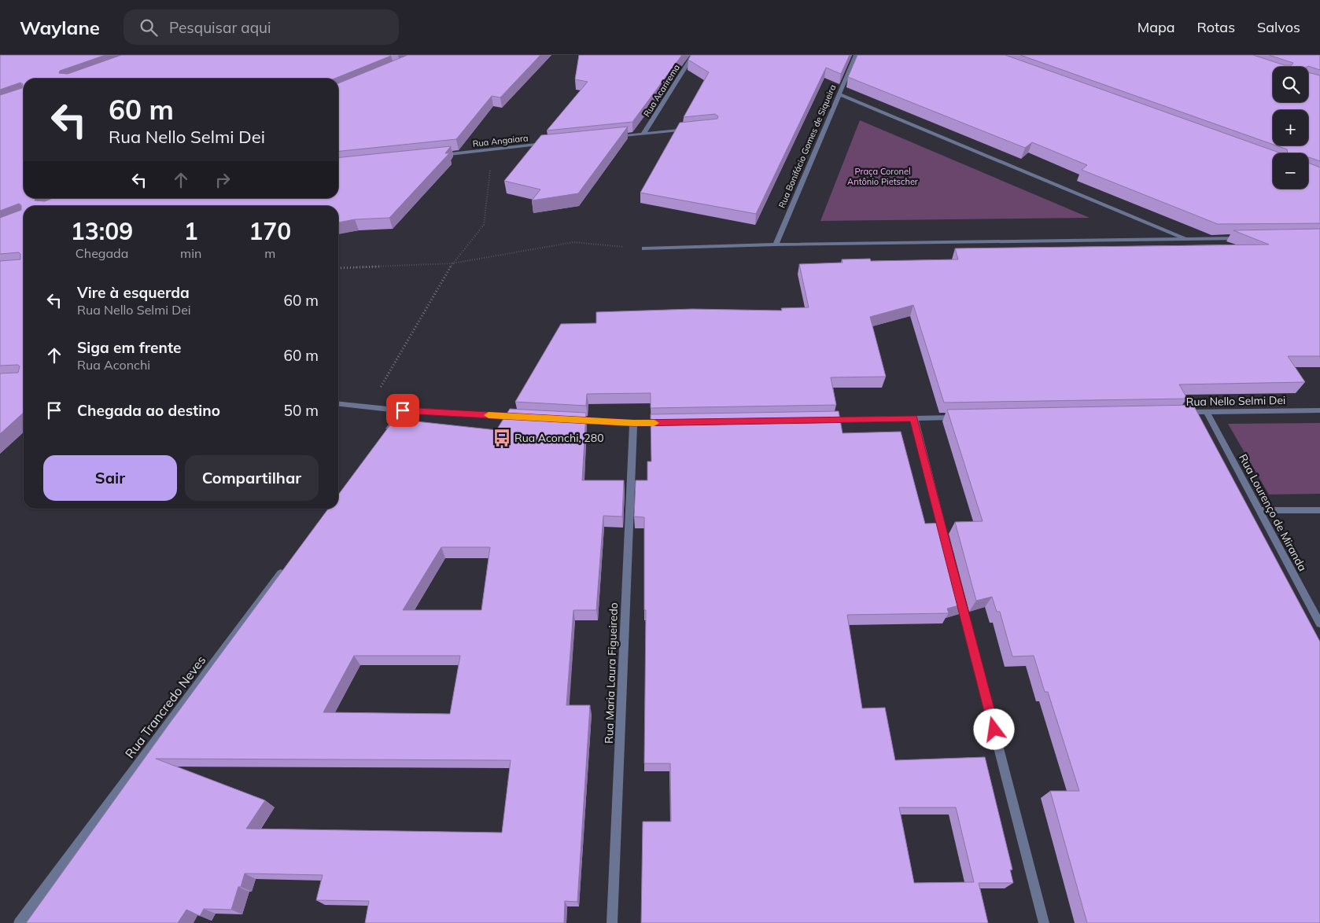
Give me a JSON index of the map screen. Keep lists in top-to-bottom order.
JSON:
{
  "streets": {
    "street": [
      "Rua Acarirema",
      "Rua Angaiara",
      "Rua Bonifácio Gomes de Siqueira",
      "Rua Nello Selmi Dei",
      "Rua Lourenço de Miranda",
      "Rua Maria Laura Figueiredo",
      "Rua Trancredo Neves"
    ]
  },
  "crossings": [
    ["Rua Nello Selmi Dei", "Rua Lourenço de Miranda"]
  ],
  "parks": ["Praça Coronel Antônio Pietscher"],
  "places": {
    "bus stop": ["Rua Aconchi, 280"]
  },
  "page": {
    "header": "Waylane",
    "search": "Pesquisar aqui",
    "nav": ["Mapa", "Rotas", "Salvos"],
    "map_buttons": ["+", "−"],
    "turn": ["60 m", "Rua Nello Selmi Dei"],
    "eta": [
      "13:09",
      "Chegada",
      "1",
      "min",
      "170",
      "m"
    ],
    "list": [
      {
        "name": "Vire à esquerda",
        "note": "Rua Nello Selmi Dei",
        "value": "60 m"
      },
      {
        "name": "Siga em frente",
        "note": "Rua Aconchi",
        "value": "60 m"
      },
      {
        "name": "Chegada ao destino",
        "value": "50 m"
      }
    ],
    "buttons": ["Sair", "Compartilhar"]
  }
}
